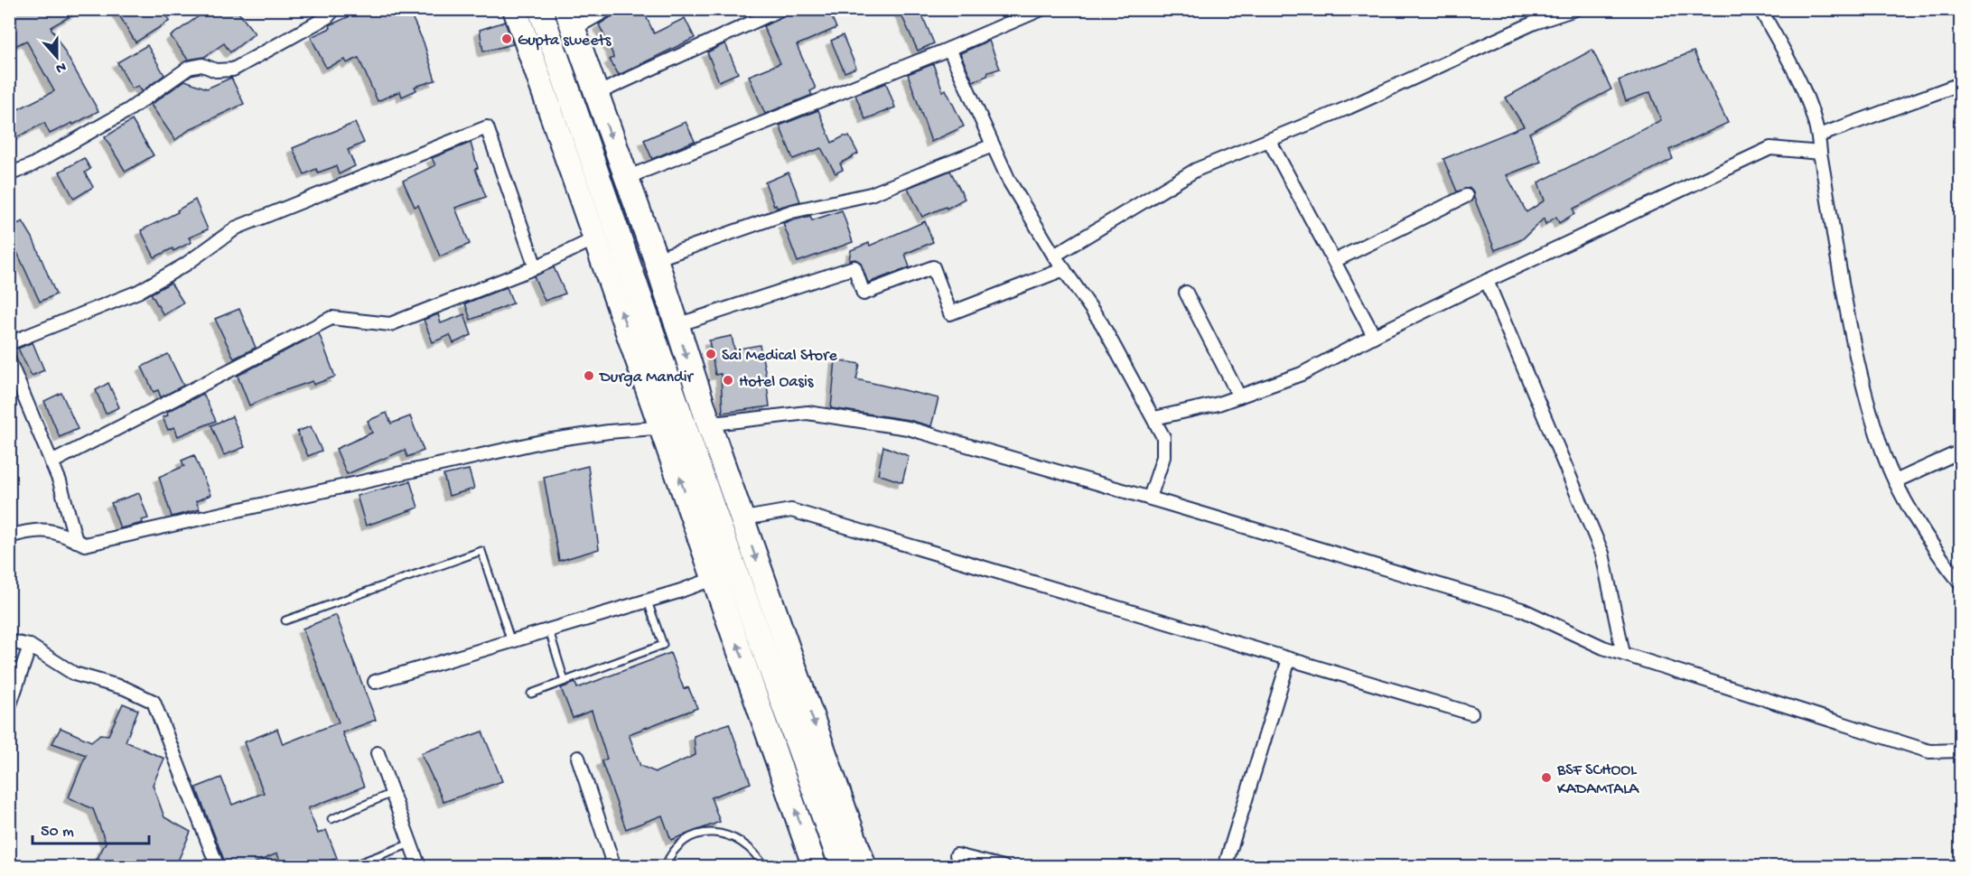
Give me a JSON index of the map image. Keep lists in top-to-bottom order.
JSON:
{
  "places": [
    "Gupta sweets",
    "Sai Medical Store",
    "Durga Mandir",
    "Hotel Oasis",
    "BSF SCHOOL KADAMTALA"
  ],
  "scale_bar": "50 m",
  "north": "bottom"
}
